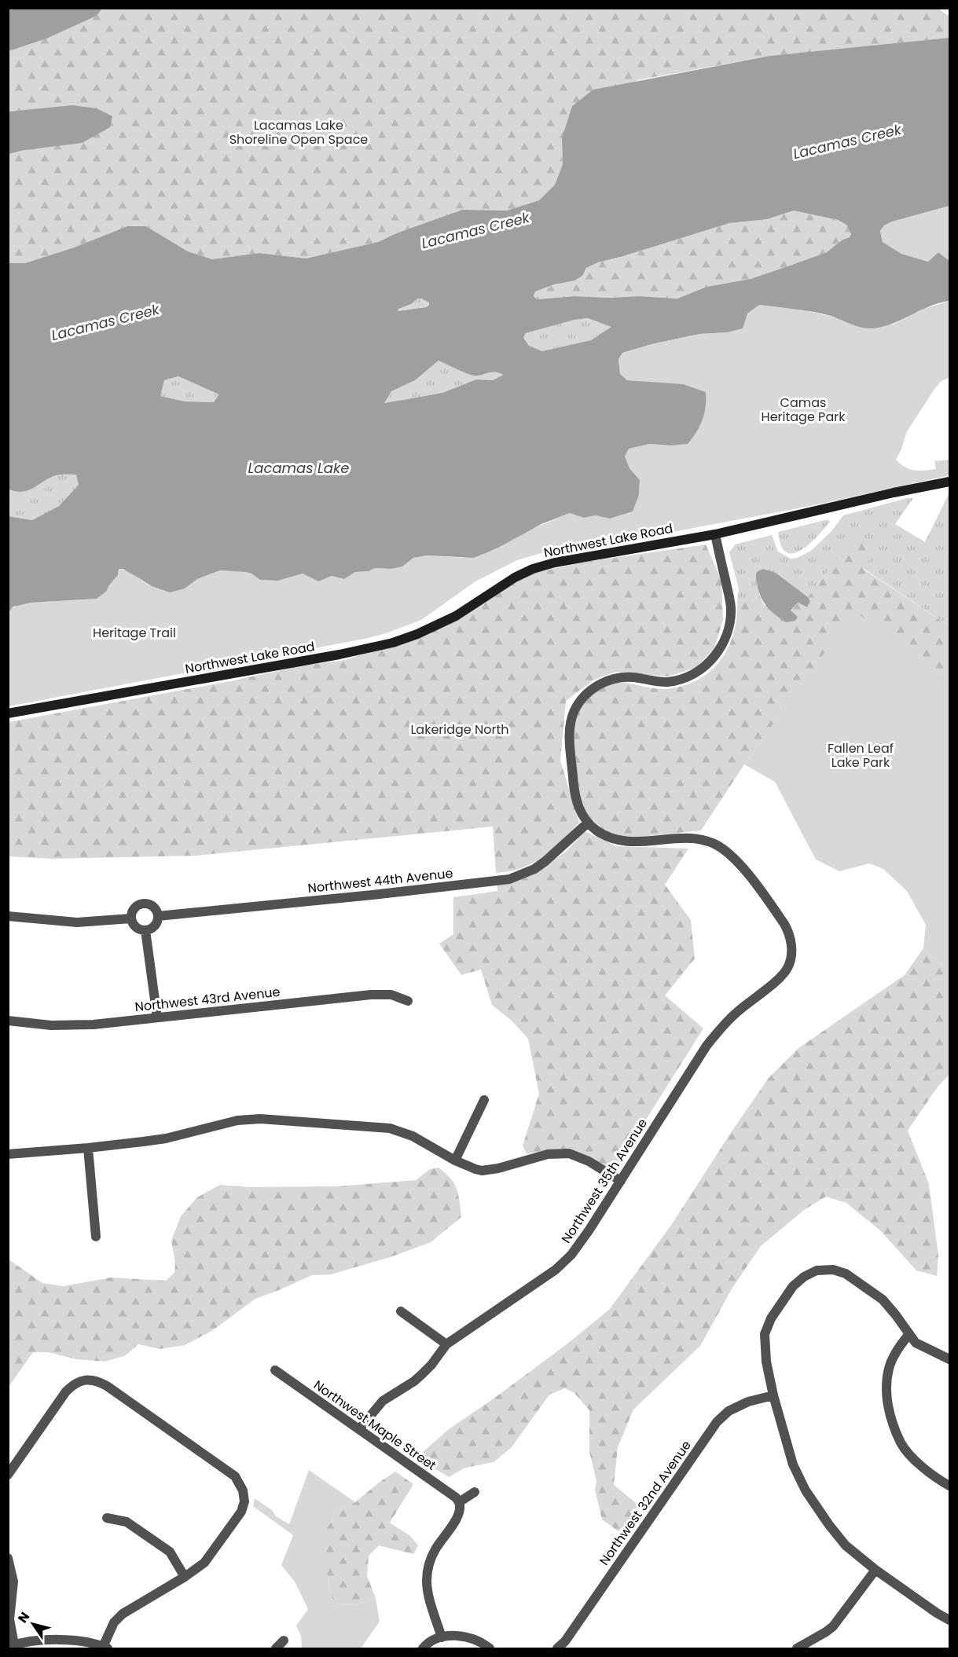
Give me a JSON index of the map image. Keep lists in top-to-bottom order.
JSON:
{
  "streets": {
    "main road": ["Northwest Lake Road"],
    "street": [
      "Northwest 44th Avenue",
      "Northwest 43rd Avenue",
      "Northwest 35th Avenue",
      "Northwest Maple Street",
      "Northwest 32nd Avenue"
    ]
  },
  "crossings": [
    ["Northwest 44th Avenue", "Northwest 35th Avenue"],
    ["Northwest 35th Avenue", "Northwest Maple Street"]
  ],
  "water": ["Lacamas Creek", "Lacamas Lake"],
  "parks": [
    "Lacamas Lake Shoreline Open Space",
    "Camas Heritage Park",
    "Heritage Trail",
    "Lakeridge North",
    "Fallen Leaf Lake Park"
  ],
  "north": "top left"
}
